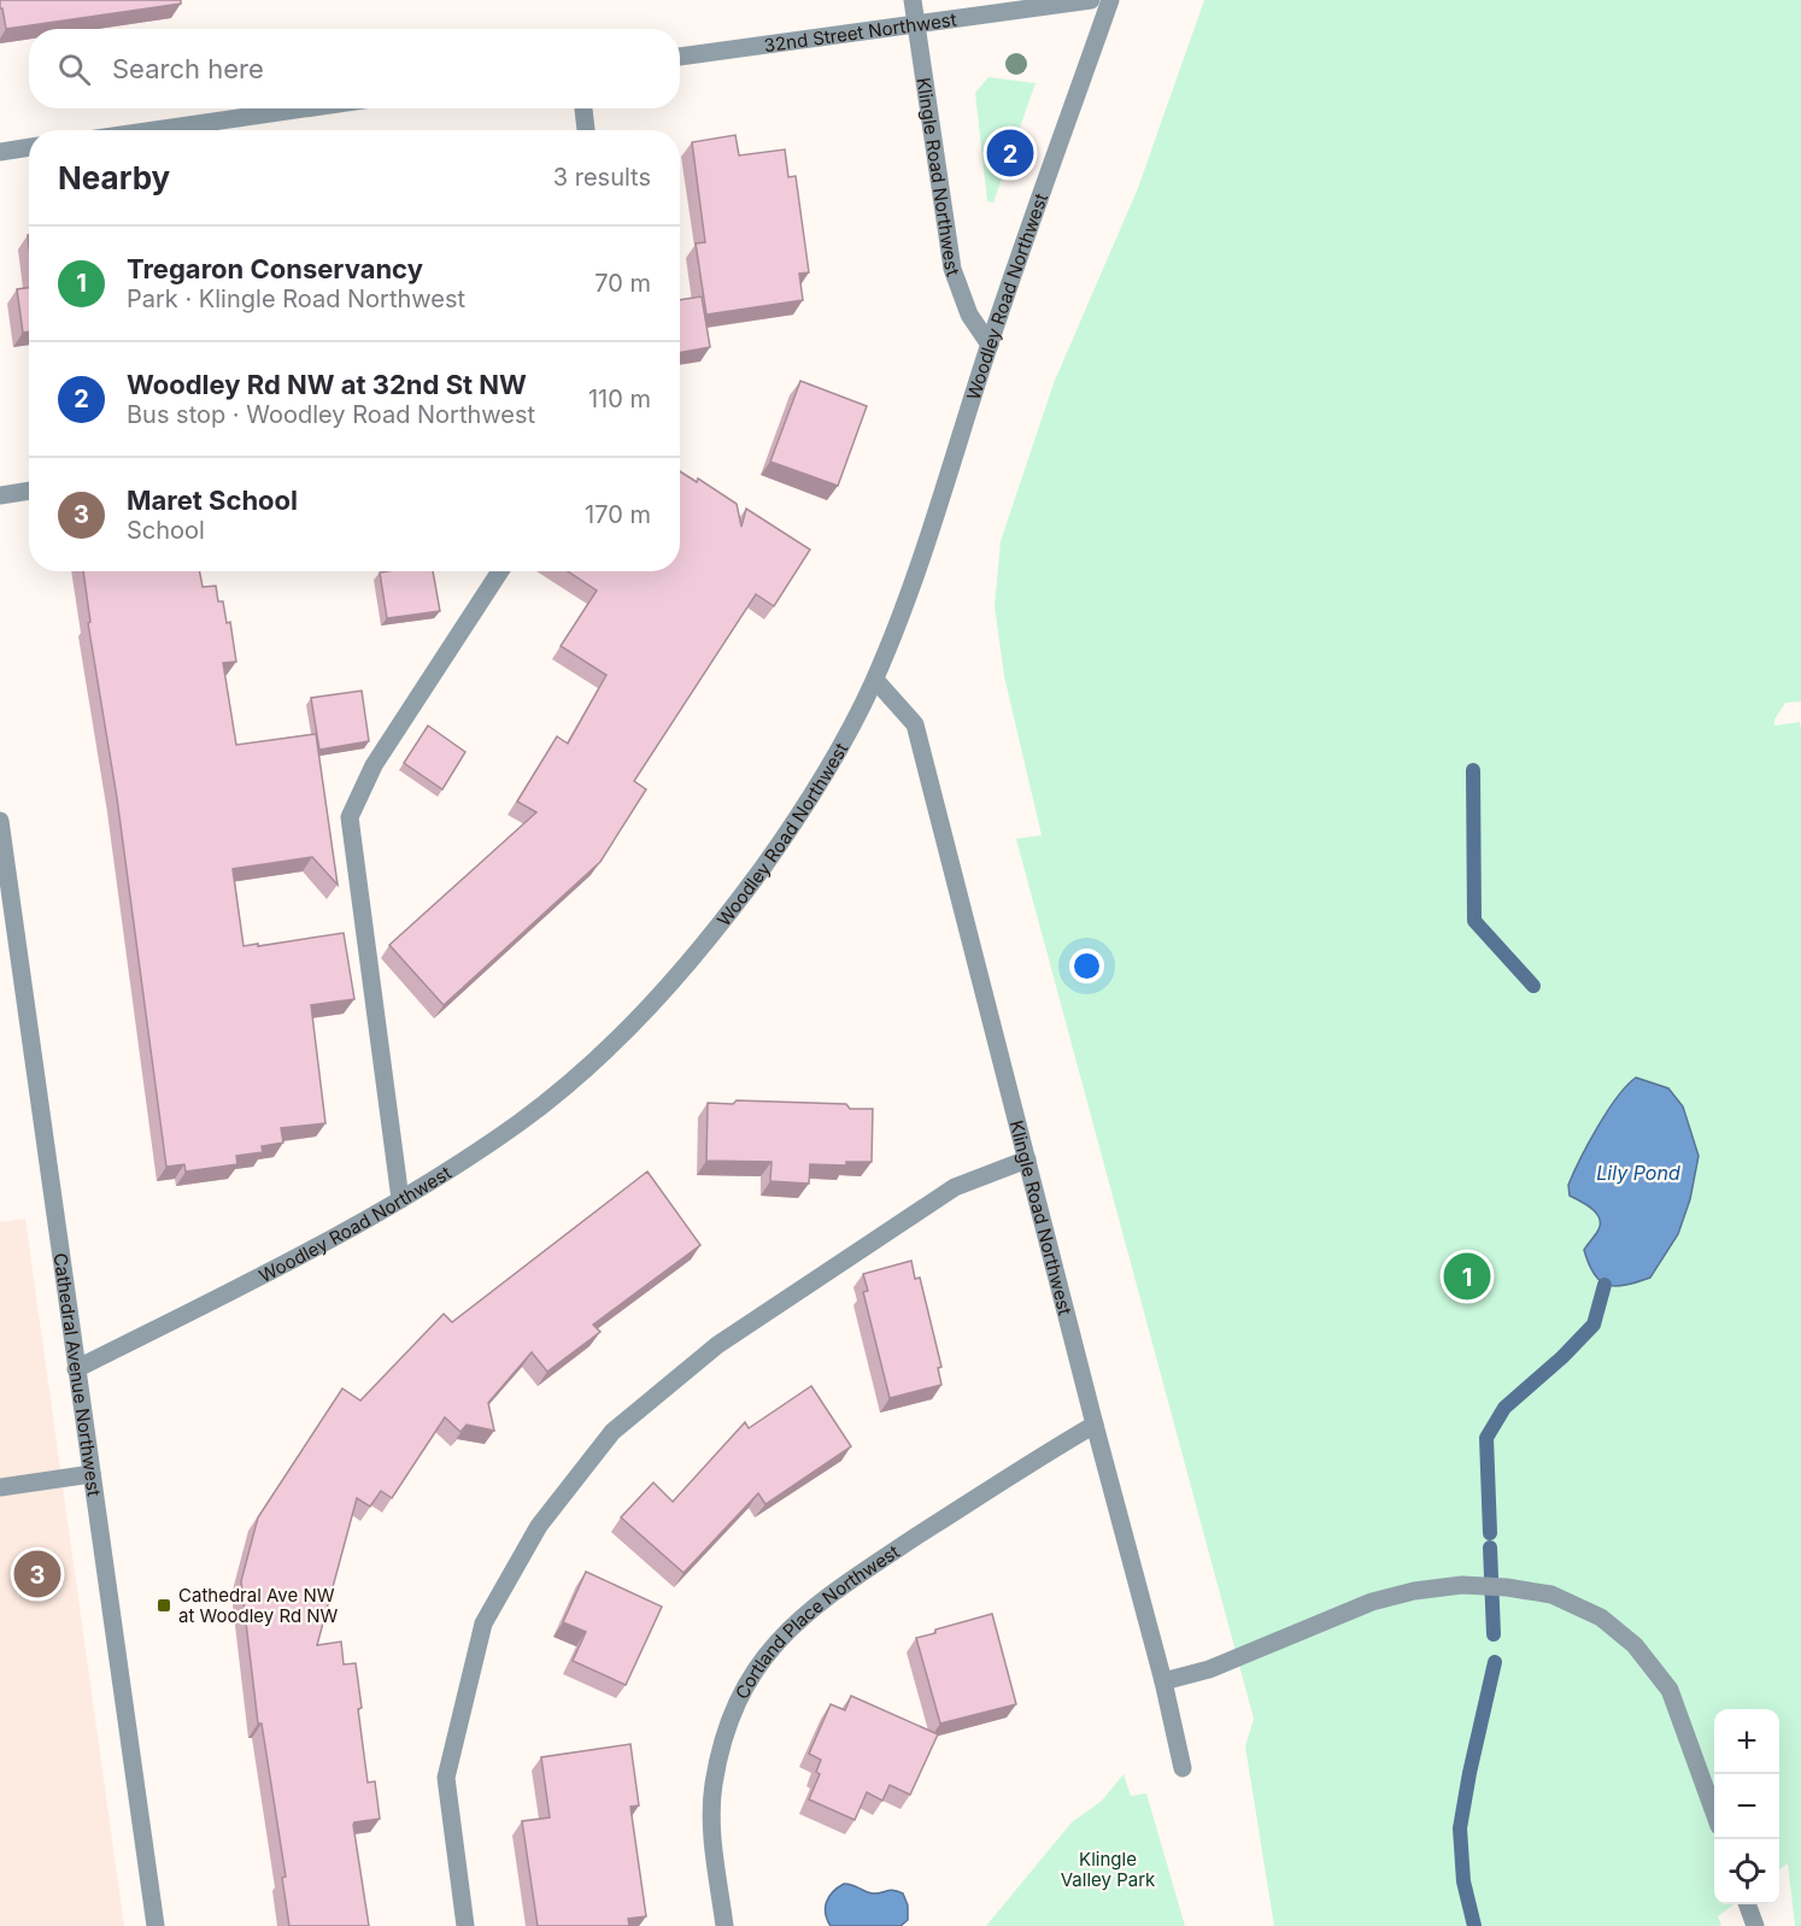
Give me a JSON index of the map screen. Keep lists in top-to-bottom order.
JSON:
{
  "streets": {
    "street": [
      "32nd Street Northwest",
      "Klingle Road Northwest",
      "Woodley Road Northwest",
      "Cathedral Avenue Northwest",
      "Cortland Place Northwest"
    ]
  },
  "crossings": [
    ["32nd Street Northwest", "Klingle Road Northwest"],
    ["Klingle Road Northwest", "Woodley Road Northwest"],
    ["Klingle Road Northwest", "Cortland Place Northwest"],
    ["Woodley Road Northwest", "Cathedral Avenue Northwest"]
  ],
  "water": ["Lily Pond"],
  "parks": ["Klingle Valley Park"],
  "places": {
    "transit": ["Cathedral Ave NW at Woodley Rd NW"]
  },
  "page": {
    "search": "Search here",
    "pins": ["2", "1", "3"],
    "heading": ["Nearby", "3 results"],
    "list": [
      {
        "mark": "1",
        "name": "Tregaron Conservancy",
        "note": "Park · Klingle Road Northwest",
        "value": "70 m"
      },
      {
        "mark": "2",
        "name": "Woodley Rd NW at 32nd St NW",
        "note": "Bus stop · Woodley Road Northwest",
        "value": "110 m"
      },
      {
        "mark": "3",
        "name": "Maret School",
        "note": "School",
        "value": "170 m"
      }
    ],
    "map_buttons": ["+", "−"]
  }
}
